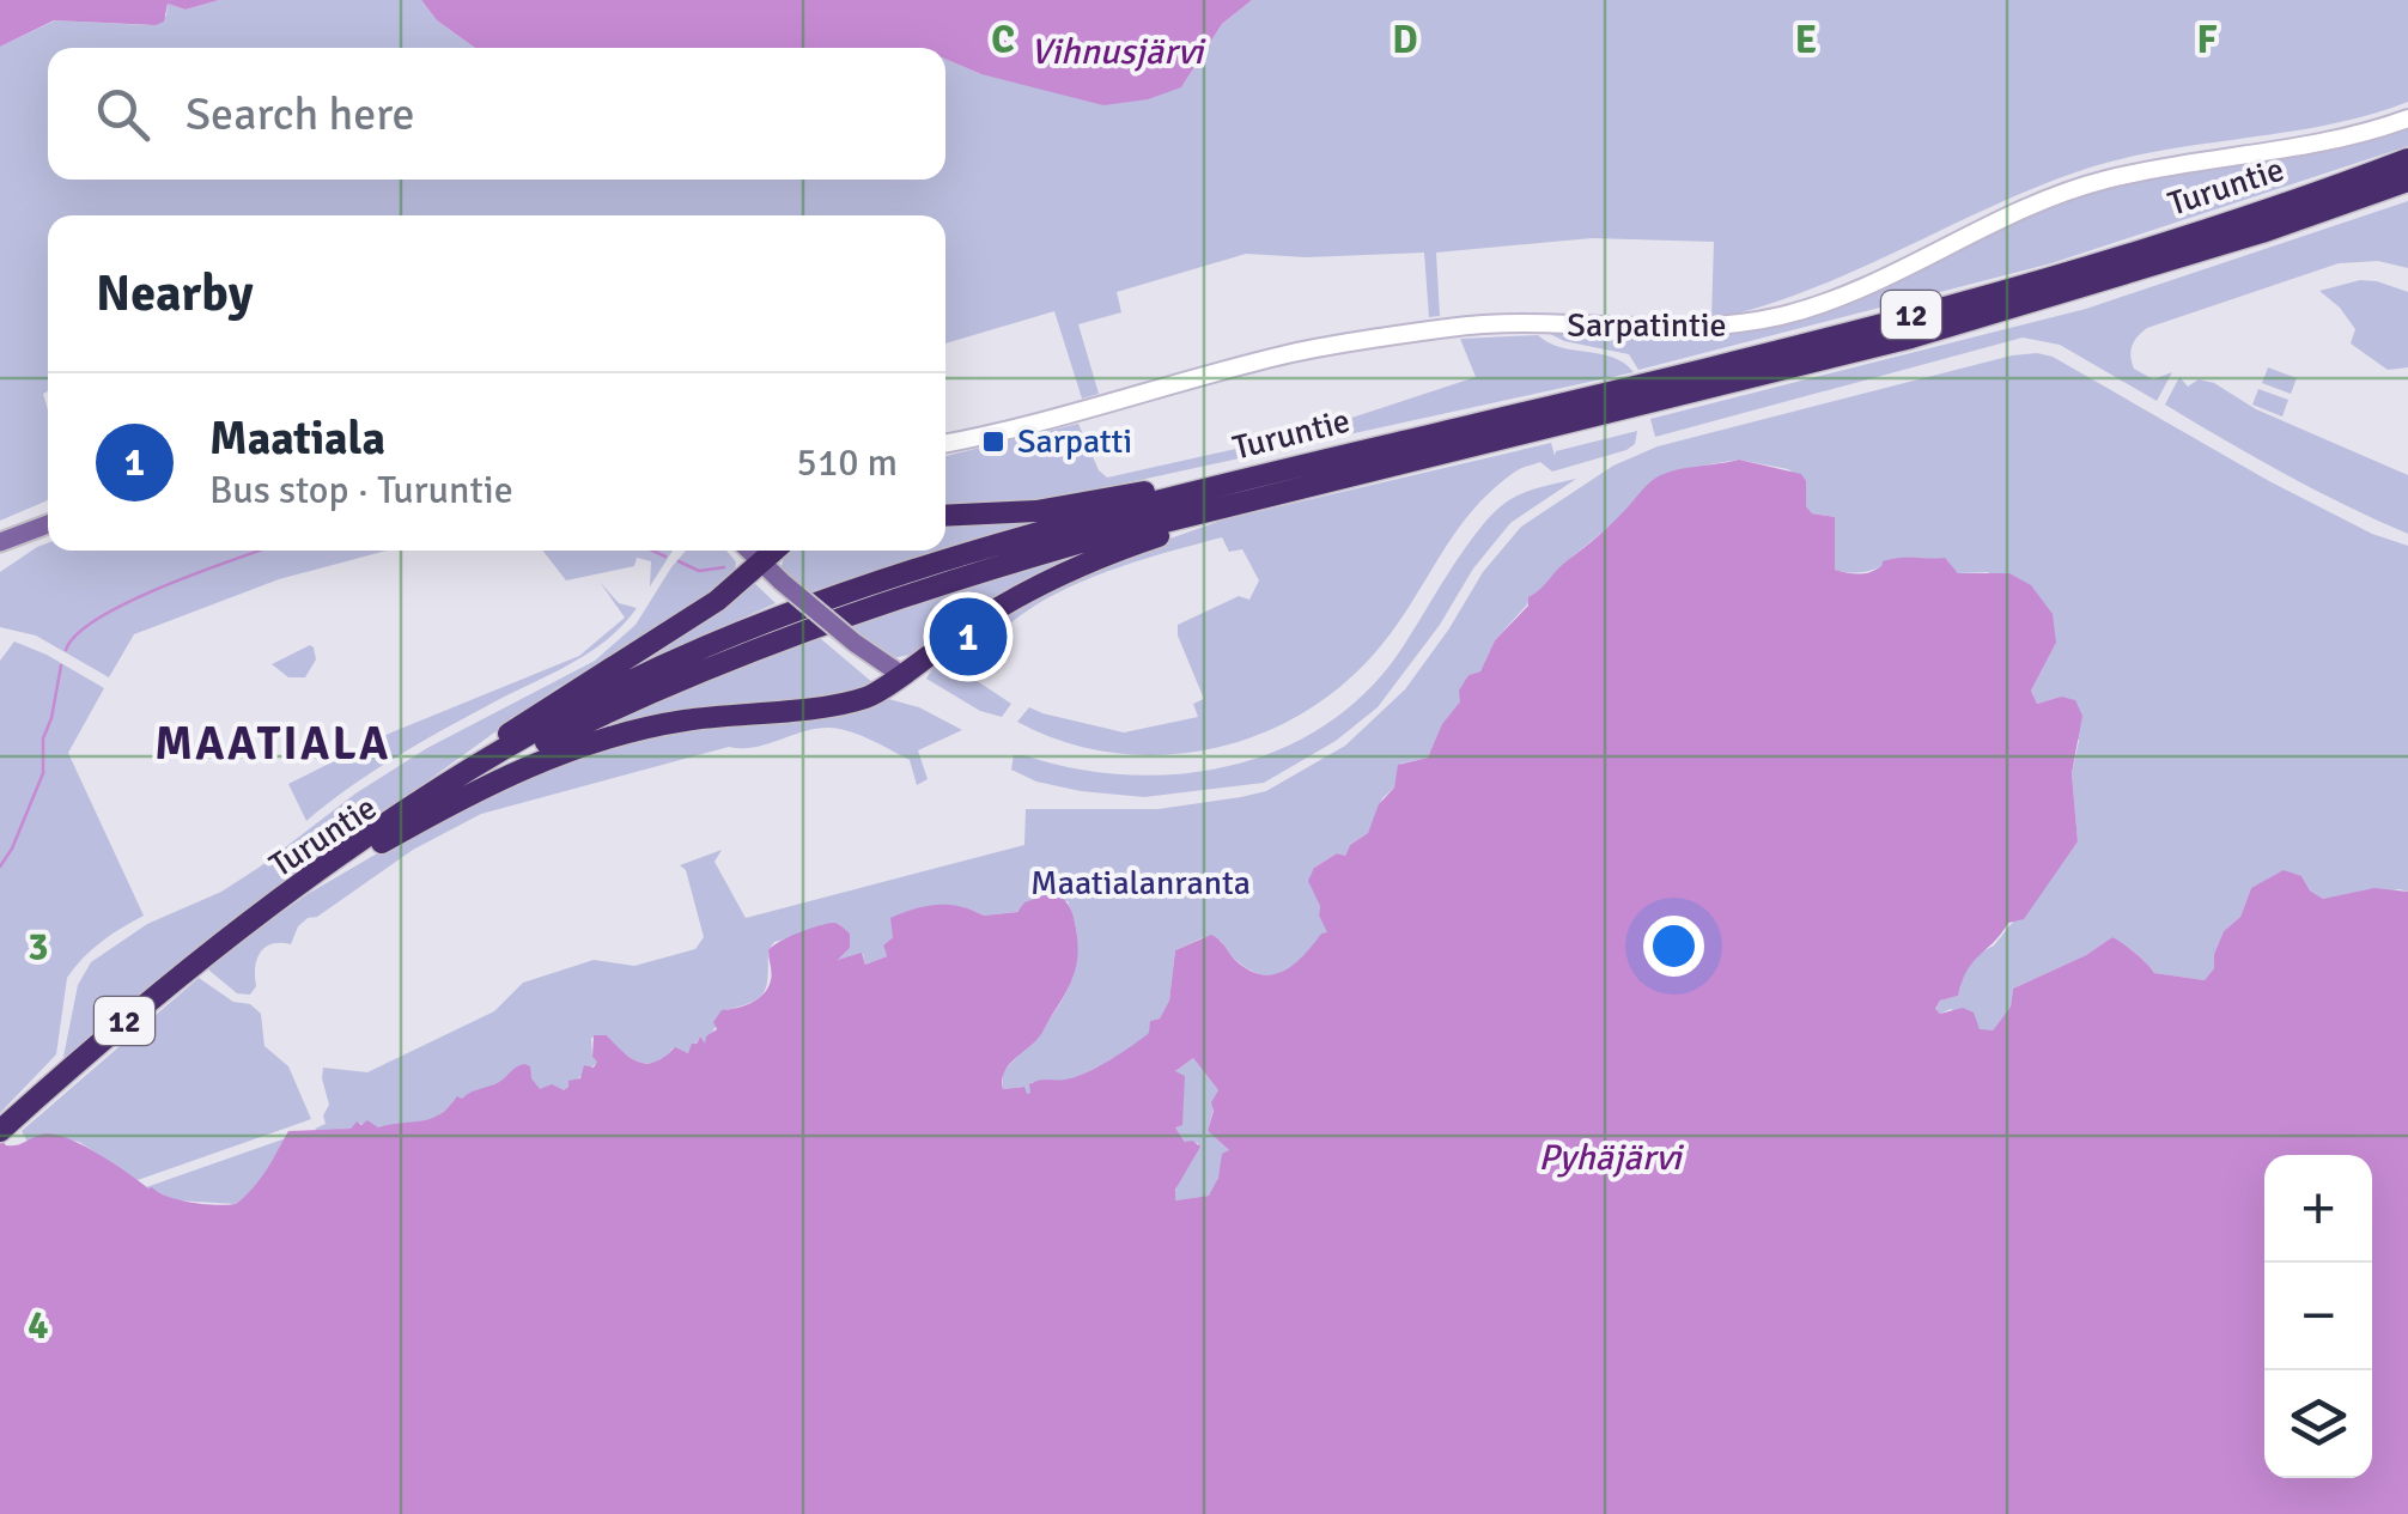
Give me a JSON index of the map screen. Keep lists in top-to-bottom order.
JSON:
{
  "streets": {
    "highway": ["Turuntie", "12"],
    "main road": ["Sarpatintie"]
  },
  "districts": ["MAATIALA"],
  "water": ["Vihnusjärvi", "Pyhäjärvi"],
  "parks": ["Maatialanranta"],
  "places": {
    "transit": ["Sarpatti"]
  },
  "page": {
    "search": "Search here",
    "heading": "Nearby",
    "list": [
      {
        "mark": "1",
        "name": "Maatiala",
        "note": "Bus stop · Turuntie",
        "value": "510 m"
      }
    ],
    "pins": "1",
    "map_buttons": ["+", "−"]
  },
  "grid": {
    "columns": [
      "C",
      "D",
      "E",
      "F"
    ],
    "rows": ["3", "4"]
  }
}
